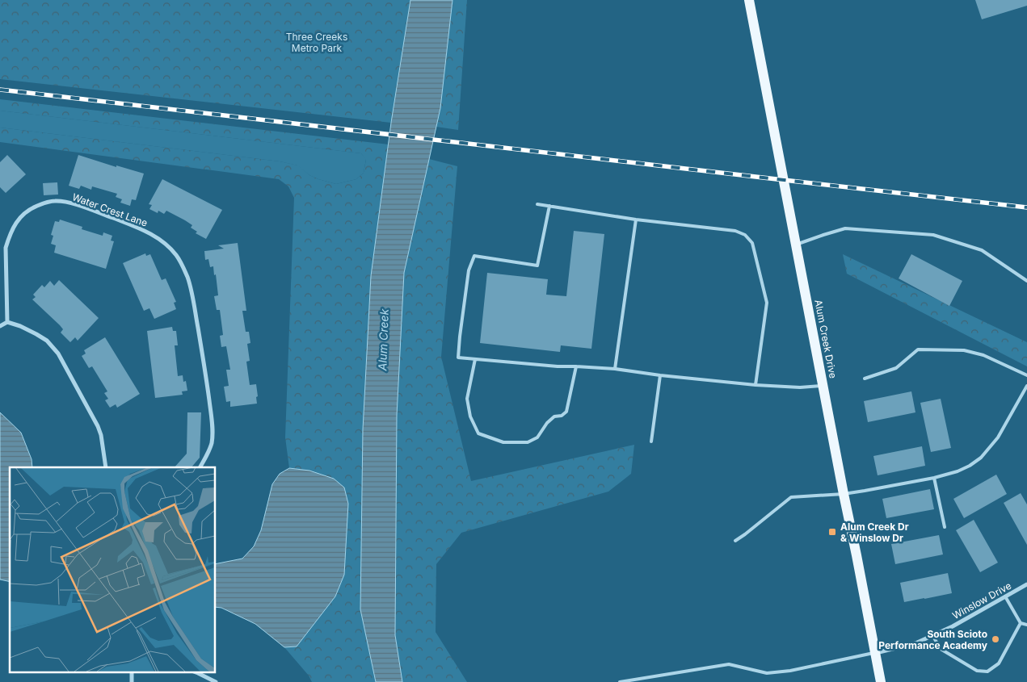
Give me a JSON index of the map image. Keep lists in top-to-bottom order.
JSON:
{
  "streets": {
    "main road": ["Alum Creek Drive"],
    "street": ["Water Crest Lane", "Winslow Drive"]
  },
  "crossings": [
    ["Alum Creek Drive", "Winslow Drive"]
  ],
  "water": ["Alum Creek"],
  "parks": ["Three Creeks Metro Park"],
  "places": {
    "transit": ["Alum Creek Dr & Winslow Dr"],
    "other": ["South Scioto Performance Academy"]
  }
}
